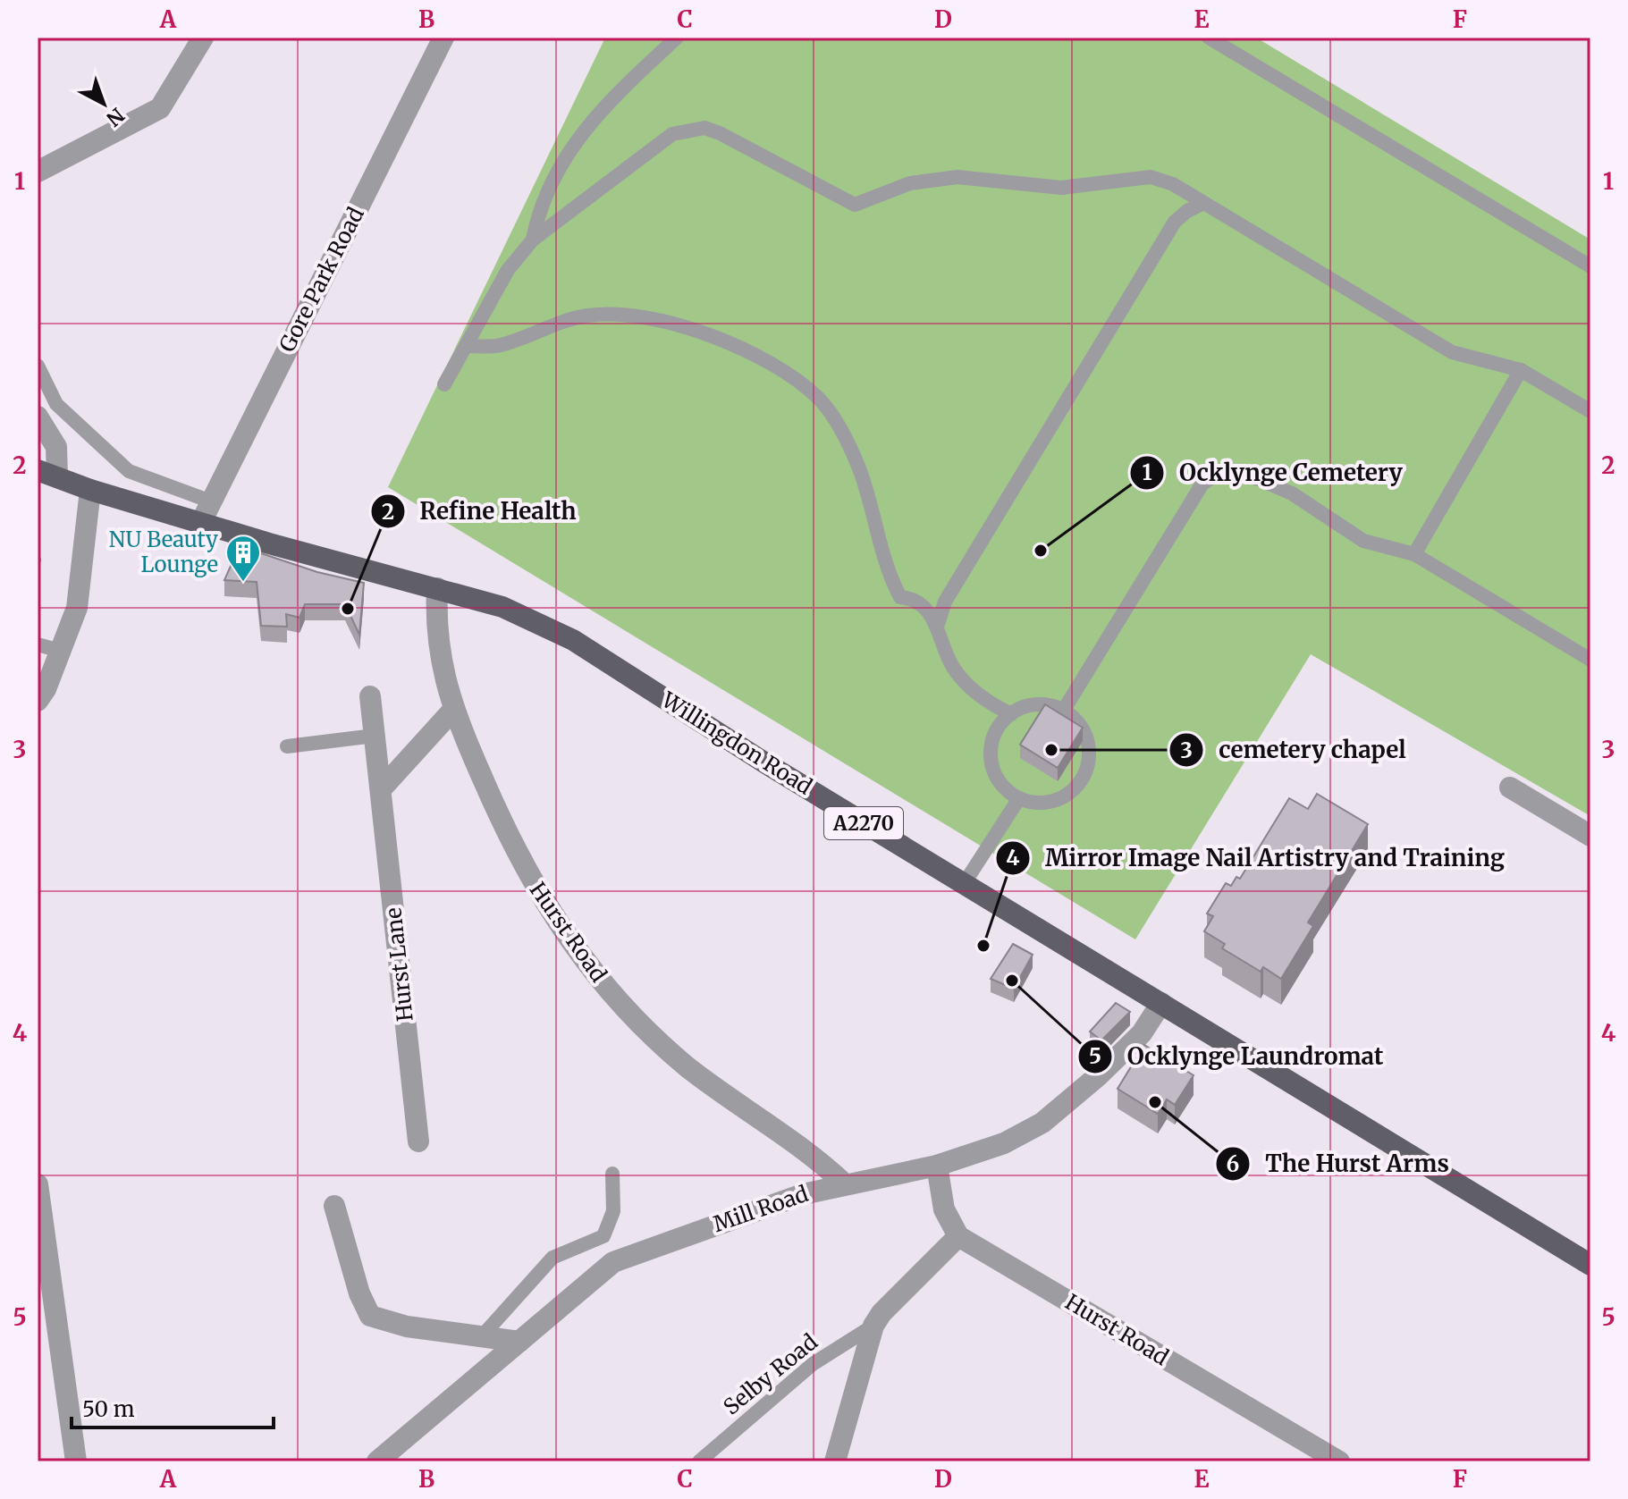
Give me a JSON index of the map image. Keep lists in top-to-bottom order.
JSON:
{
  "streets": {
    "main road": ["Willingdon Road", "A2270"],
    "street": [
      "Gore Park Road",
      "Hurst Road",
      "Hurst Lane",
      "Mill Road"
    ],
    "lane": ["Selby Road"]
  },
  "crossings": [
    ["Gore Park Road", "Willingdon Road"],
    ["Willingdon Road", "A2270"],
    ["Willingdon Road", "Hurst Road"],
    ["Willingdon Road", "Mill Road"],
    ["Hurst Road", "Mill Road"]
  ],
  "places": {
    "other": [
      "Ocklynge Cemetery",
      "Refine Health",
      "cemetery chapel",
      "Mirror Image Nail Artistry and Training",
      "Ocklynge Laundromat",
      "The Hurst Arms"
    ],
    "building": ["NU Beauty Lounge"]
  },
  "scale_bar": "50 m",
  "north": "bottom right",
  "grid": {
    "columns": [
      "A",
      "B",
      "C",
      "D",
      "E",
      "F"
    ],
    "rows": [
      "1",
      "2",
      "3",
      "4",
      "5"
    ]
  }
}
